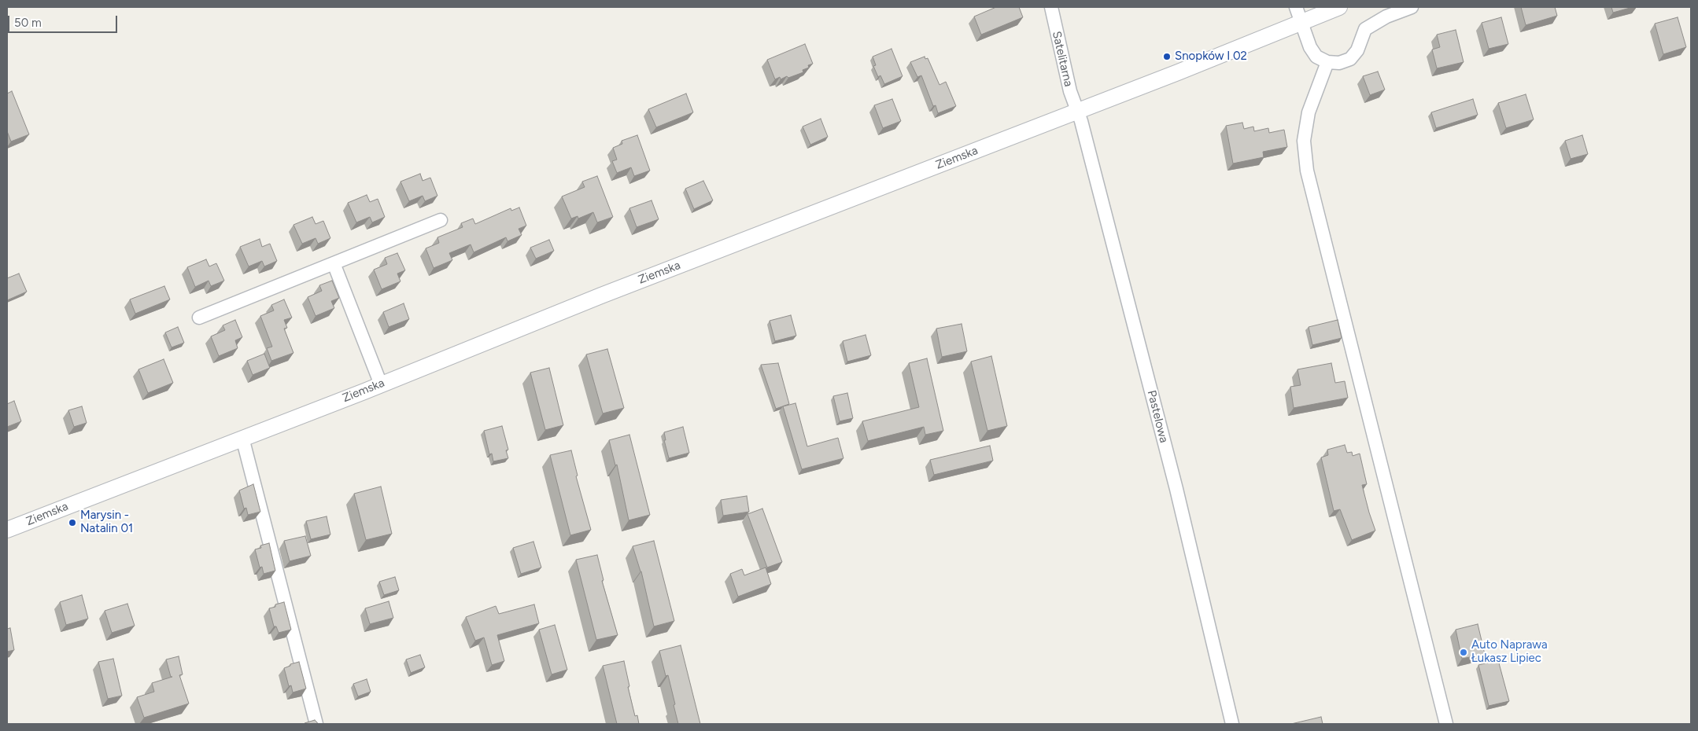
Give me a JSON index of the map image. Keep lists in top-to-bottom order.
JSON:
{
  "streets": {
    "street": ["Satelitarna", "Ziemska", "Pastelowa"]
  },
  "crossings": [
    ["Satelitarna", "Ziemska"],
    ["Satelitarna", "Pastelowa"],
    ["Ziemska", "Pastelowa"]
  ],
  "places": ["Snopków I 02", "Marysin - Natalin 01", "Auto Naprawa Łukasz Lipiec"],
  "scale_bar": "50 m"
}
